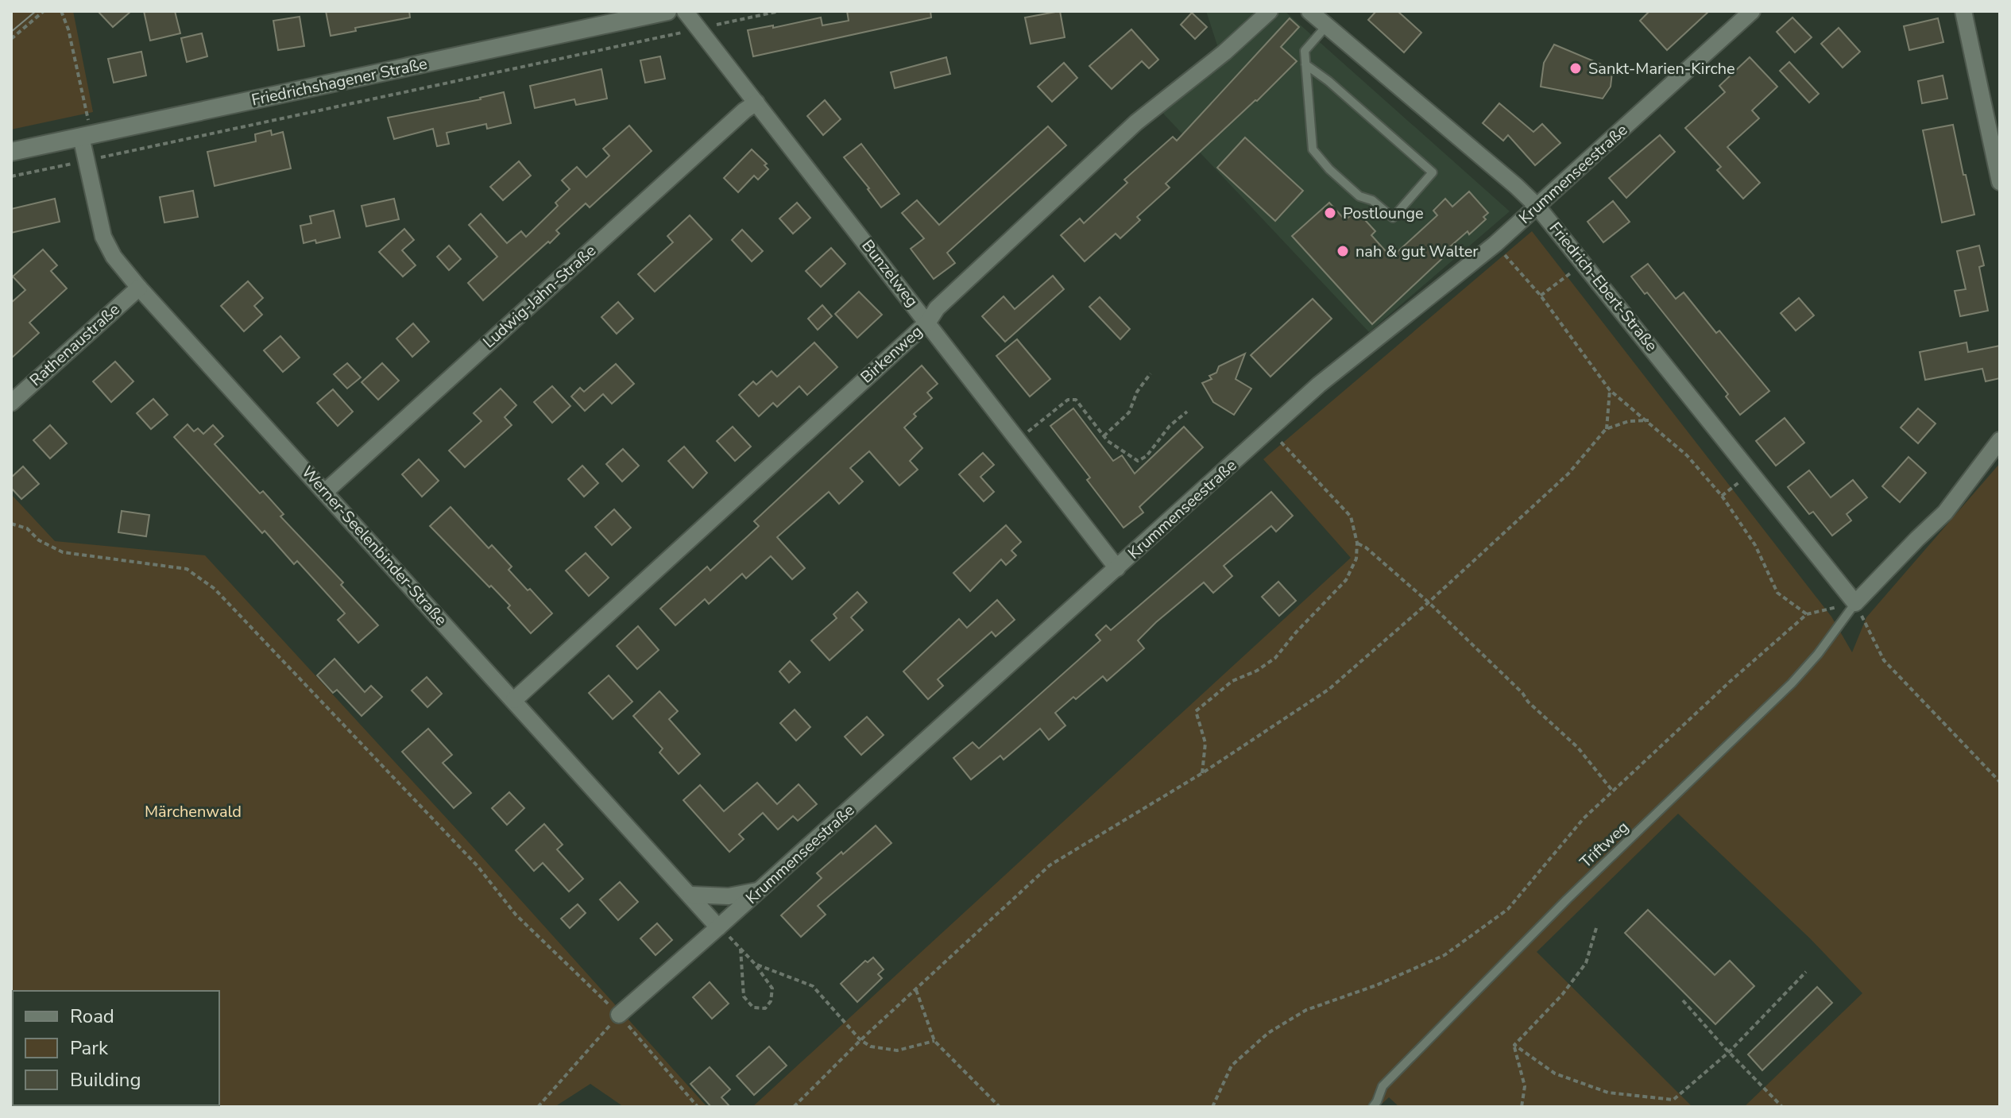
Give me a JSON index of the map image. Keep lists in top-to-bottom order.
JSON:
{
  "streets": {
    "main road": ["Friedrichshagener Straße"],
    "street": [
      "Krummenseestraße",
      "Bunzelweg",
      "Friedrich-Ebert-Straße",
      "Ludwig-Jahn-Straße",
      "Rathenaustraße",
      "Birkenweg",
      "Werner-Seelenbinder-Straße"
    ],
    "lane": ["Triftweg"]
  },
  "crossings": [
    ["Friedrichshagener Straße", "Werner-Seelenbinder-Straße"],
    ["Krummenseestraße", "Bunzelweg"],
    ["Krummenseestraße", "Friedrich-Ebert-Straße"],
    ["Krummenseestraße", "Werner-Seelenbinder-Straße"],
    ["Bunzelweg", "Ludwig-Jahn-Straße"],
    ["Bunzelweg", "Birkenweg"],
    ["Friedrich-Ebert-Straße", "Triftweg"],
    ["Ludwig-Jahn-Straße", "Werner-Seelenbinder-Straße"],
    ["Rathenaustraße", "Werner-Seelenbinder-Straße"],
    ["Birkenweg", "Werner-Seelenbinder-Straße"]
  ],
  "parks": ["Märchenwald"],
  "places": ["Sankt-Marien-Kirche", "Postlounge", "nah & gut Walter"],
  "legend": ["Road", "Park", "Building"]
}
